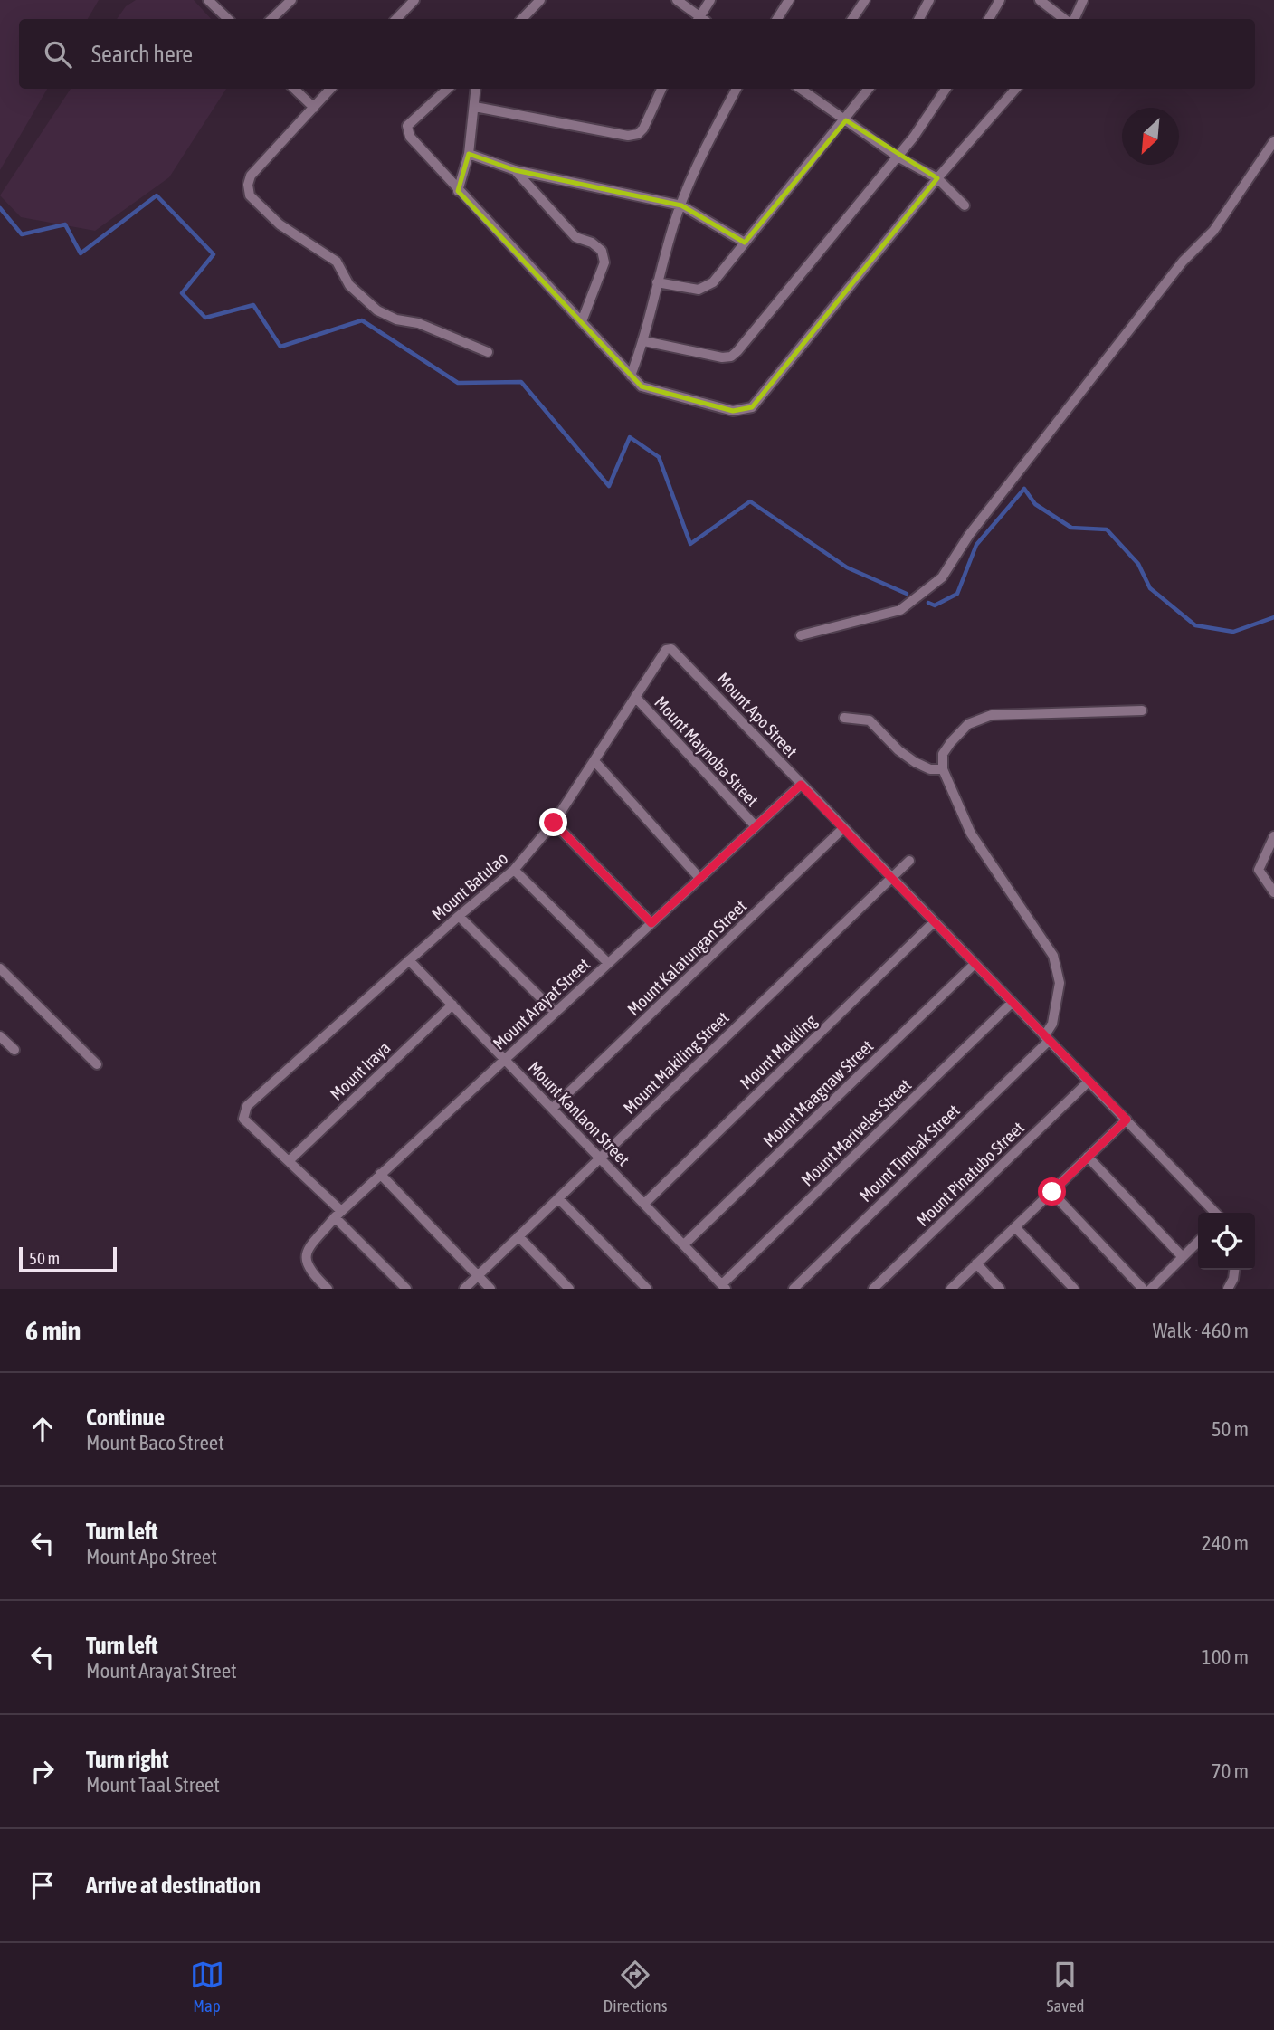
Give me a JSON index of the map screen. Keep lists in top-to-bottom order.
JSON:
{
  "streets": {
    "street": [
      "Mount Apo Street",
      "Mount Maynoba Street",
      "Mount Batulao",
      "Mount Kalatungan Street",
      "Mount Arayat Street",
      "Mount Makiling",
      "Mount Makiling Street",
      "Mount Iraya",
      "Mount Maagnaw Street",
      "Mount Kanlaon Street",
      "Mount Mariveles Street",
      "Mount Timbak Street",
      "Mount Pinatubo Street"
    ]
  },
  "crossings": [
    ["Mount Apo Street", "Mount Batulao"],
    ["Mount Apo Street", "Mount Kalatungan Street"],
    ["Mount Apo Street", "Mount Arayat Street"],
    ["Mount Apo Street", "Mount Makiling"],
    ["Mount Apo Street", "Mount Makiling Street"],
    ["Mount Apo Street", "Mount Maagnaw Street"],
    ["Mount Apo Street", "Mount Mariveles Street"],
    ["Mount Apo Street", "Mount Timbak Street"],
    ["Mount Apo Street", "Mount Pinatubo Street"],
    ["Mount Maynoba Street", "Mount Batulao"],
    ["Mount Maynoba Street", "Mount Arayat Street"],
    ["Mount Batulao", "Mount Iraya"],
    ["Mount Batulao", "Mount Kanlaon Street"],
    ["Mount Kalatungan Street", "Mount Kanlaon Street"],
    ["Mount Arayat Street", "Mount Kanlaon Street"],
    ["Mount Makiling", "Mount Kanlaon Street"],
    ["Mount Makiling Street", "Mount Kanlaon Street"],
    ["Mount Iraya", "Mount Kanlaon Street"],
    ["Mount Maagnaw Street", "Mount Kanlaon Street"],
    ["Mount Kanlaon Street", "Mount Mariveles Street"]
  ],
  "scale_bar": "50 m",
  "north": "bottom left",
  "page": {
    "search": "Search here",
    "scale": "50 m",
    "heading": ["6 min", "Walk · 460 m"],
    "list": [
      ["Continue", "Mount Baco Street", "50 m"],
      ["Turn left", "Mount Apo Street", "240 m"],
      ["Turn left", "Mount Arayat Street", "100 m"],
      ["Turn right", "Mount Taal Street", "70 m"],
      "Arrive at destination"
    ],
    "nav": ["Map", "Directions", "Saved"]
  }
}
